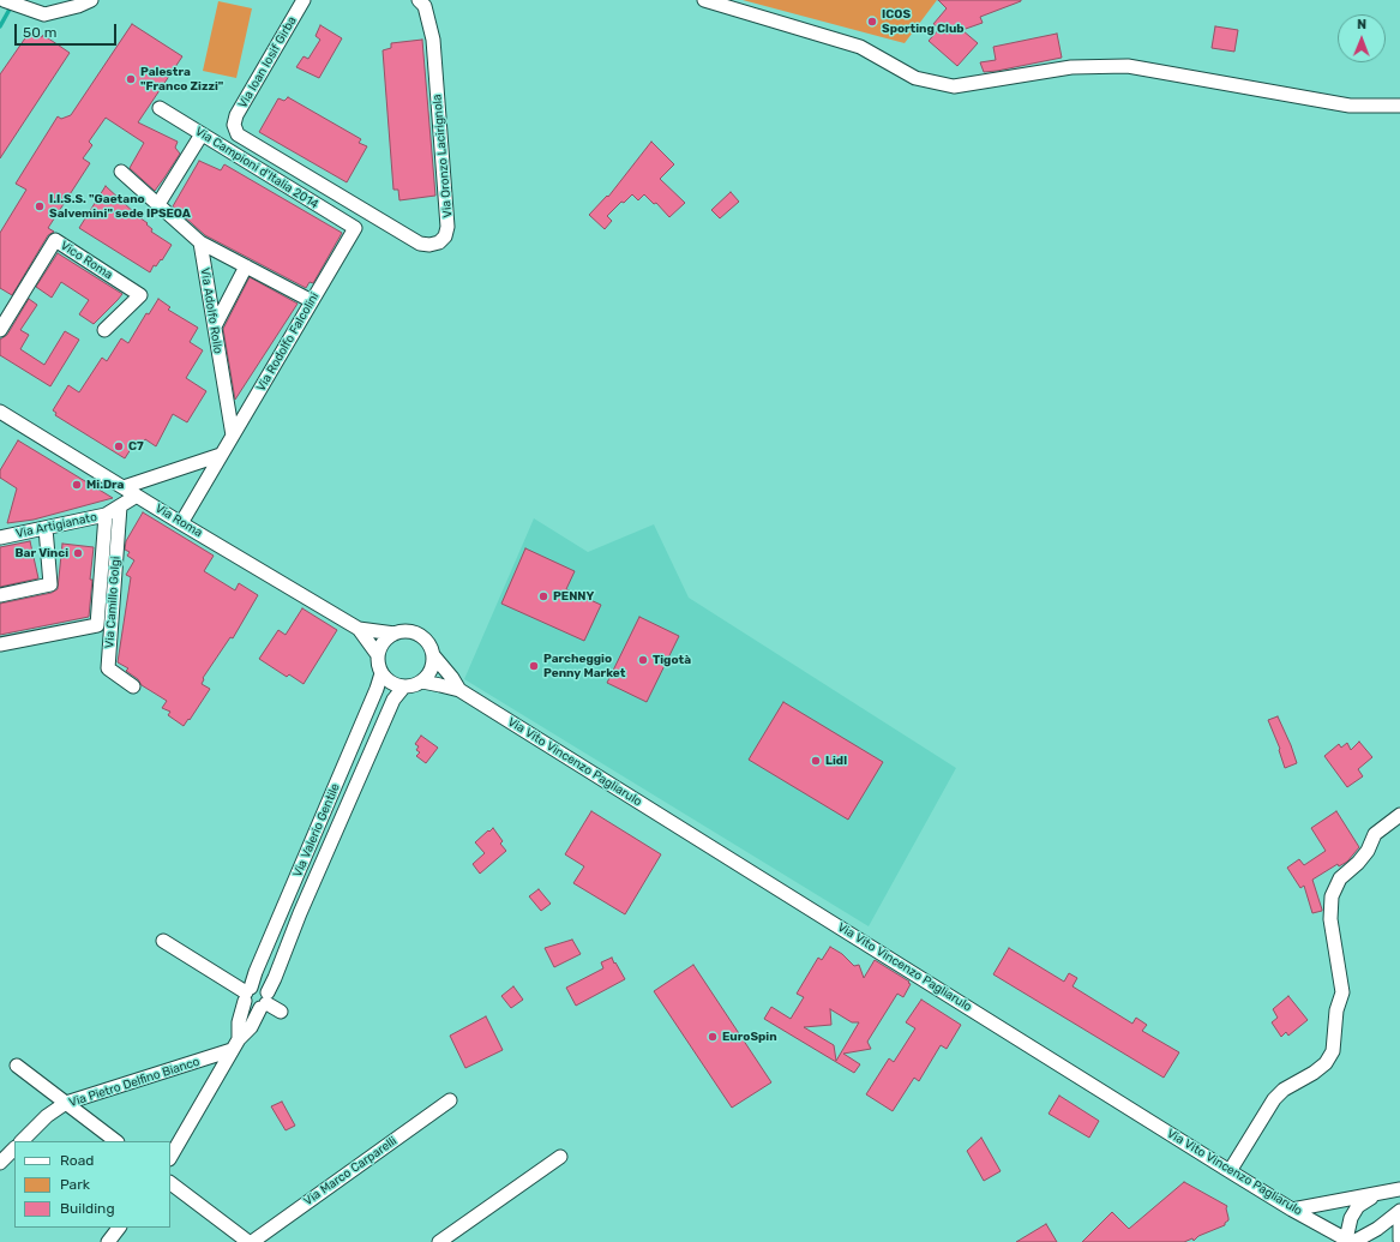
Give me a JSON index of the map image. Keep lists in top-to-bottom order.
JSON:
{
  "streets": {
    "street": [
      "Via Ioan Iosif Girba",
      "Via Oronzo Lacirignola",
      "Via Campioni d'Italia 2014",
      "Vico Roma",
      "Via Adolfo Rollo",
      "Via Rodolfo Falcolini",
      "Via Roma",
      "Via Artigianato",
      "Via Camillo Golgi",
      "Via Vito Vincenzo Pagliarulo",
      "Via Valerio Gentile",
      "Via Pietro Delfino Bianco",
      "Via Marco Carparelli"
    ]
  },
  "crossings": [
    ["Via Ioan Iosif Girba", "Via Oronzo Lacirignola"],
    ["Via Campioni d'Italia 2014", "Via Rodolfo Falcolini"],
    ["Via Adolfo Rollo", "Via Rodolfo Falcolini"],
    ["Via Rodolfo Falcolini", "Via Roma"],
    ["Via Roma", "Via Artigianato"],
    ["Via Roma", "Via Vito Vincenzo Pagliarulo"],
    ["Via Roma", "Via Valerio Gentile"],
    ["Via Artigianato", "Via Camillo Golgi"],
    ["Via Vito Vincenzo Pagliarulo", "Via Valerio Gentile"],
    ["Via Valerio Gentile", "Via Pietro Delfino Bianco"]
  ],
  "places": [
    "ICOS Sporting Club",
    "Palestra \"Franco Zizzi\"",
    "I.I.S.S. \"Gaetano Salvemini\" sede IPSEOA",
    "C7",
    "Mi.Dra",
    "Bar Vinci",
    "PENNY",
    "Tigotà",
    "Parcheggio Penny Market",
    "Lidl",
    "EuroSpin"
  ],
  "legend": ["Road", "Park", "Building"],
  "scale_bar": "50 m",
  "north": "top"
}
